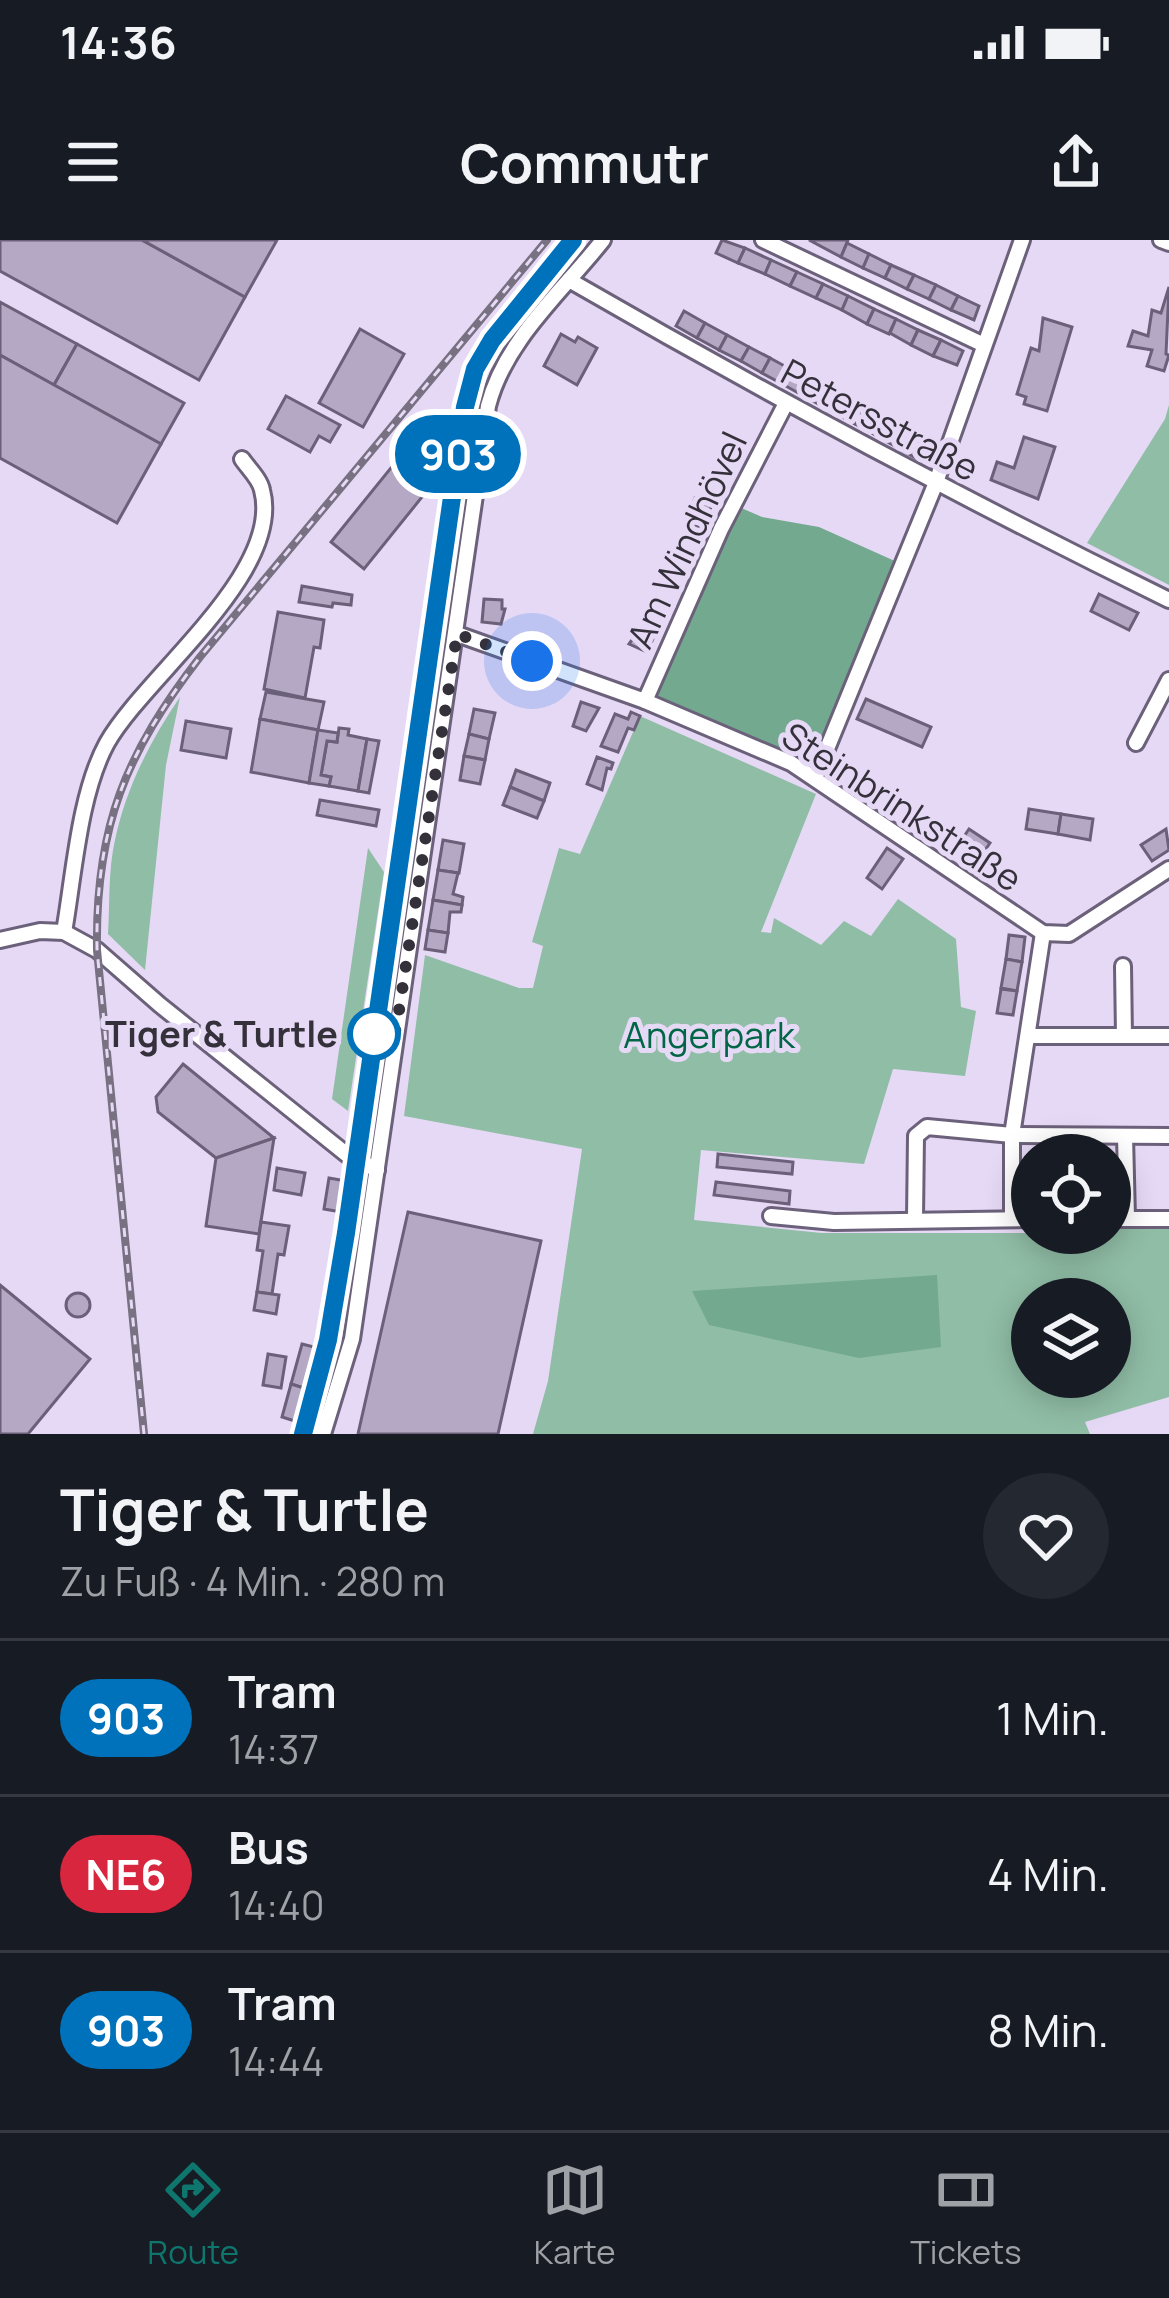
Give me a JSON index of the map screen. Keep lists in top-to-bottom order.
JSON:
{
  "streets": {
    "street": ["Petersstraße", "Am Windhövel", "Steinbrinkstraße"]
  },
  "crossings": [
    ["Petersstraße", "Am Windhövel"],
    ["Am Windhövel", "Steinbrinkstraße"]
  ],
  "parks": ["Angerpark"],
  "places": ["Tiger & Turtle"],
  "lines": ["tram line 903"],
  "page": {
    "status": "14:36",
    "header": "Commutr",
    "on_map": "903",
    "heading": ["Tiger & Turtle", "Zu Fuß · 4 Min. · 280 m"],
    "list": [
      {
        "mark": "903",
        "name": "Tram",
        "note": "14:37",
        "value": "1 Min."
      },
      {
        "mark": "NE6",
        "name": "Bus",
        "note": "14:40",
        "value": "4 Min."
      },
      {
        "mark": "903",
        "name": "Tram",
        "note": "14:44",
        "value": "8 Min."
      }
    ],
    "tabs": ["Route", "Karte", "Tickets"]
  }
}
